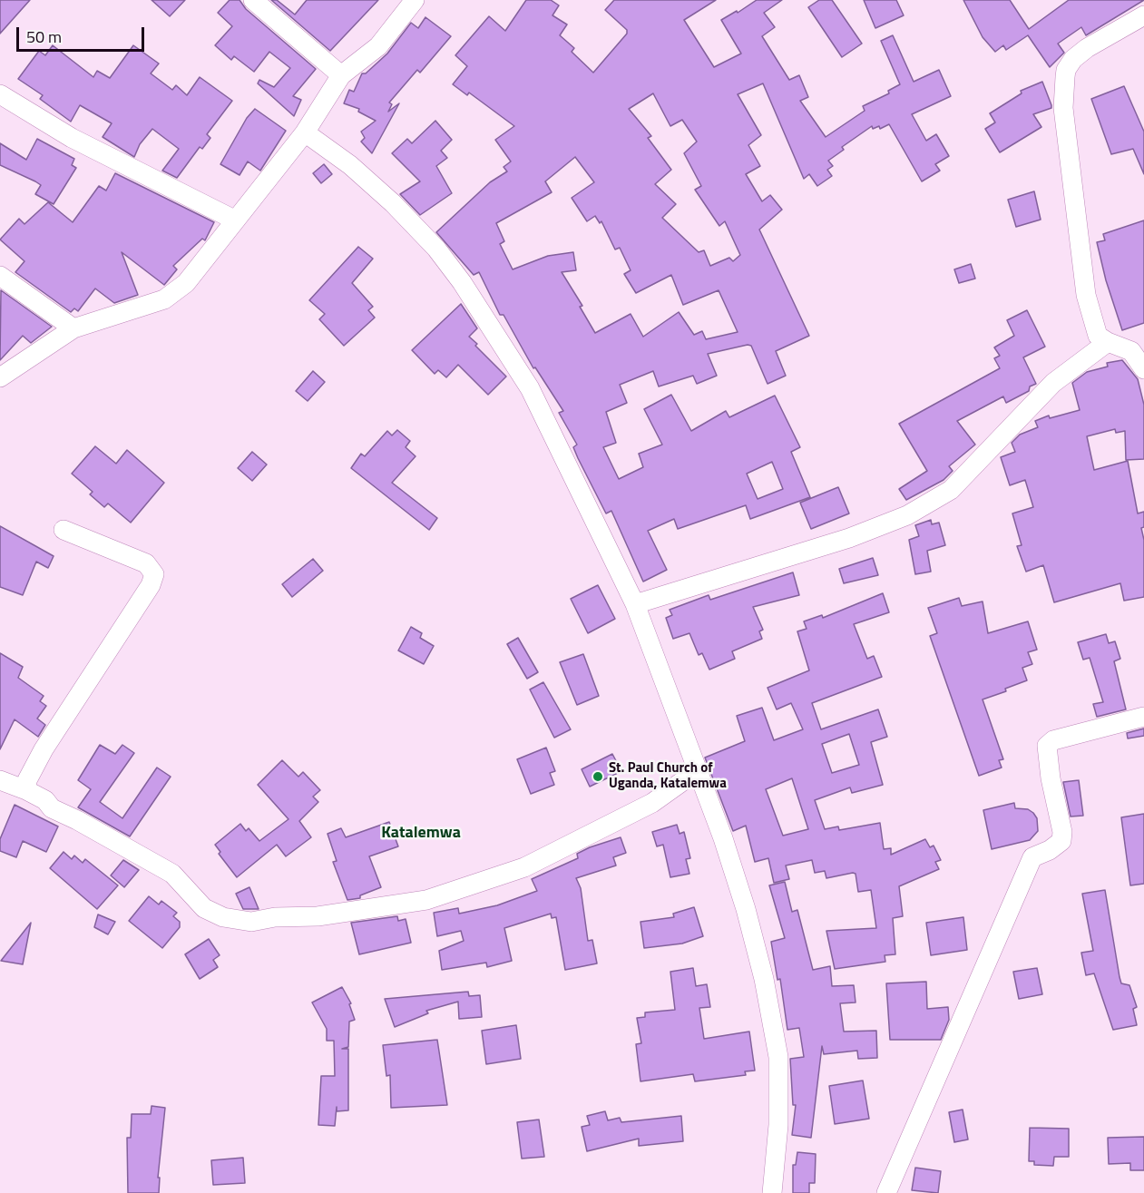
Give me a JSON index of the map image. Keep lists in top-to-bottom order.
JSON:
{
  "districts": ["Katalemwa"],
  "places": ["St. Paul Church of Uganda, Katalemwa"],
  "scale_bar": "50 m"
}
